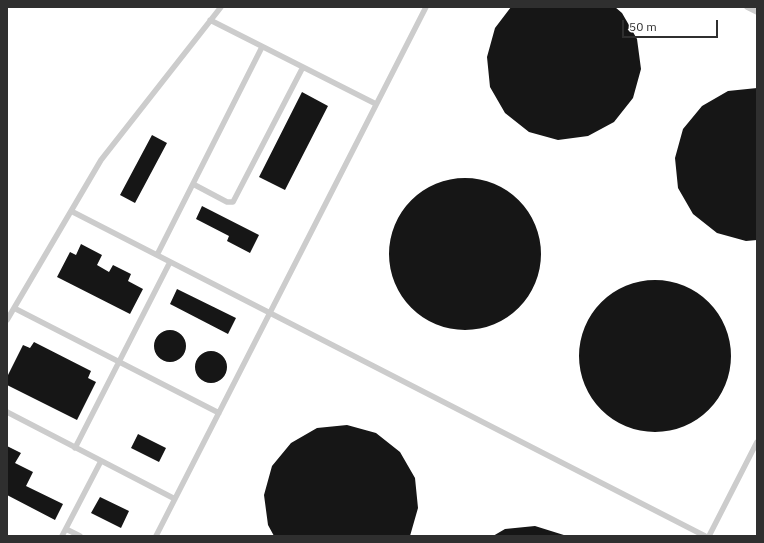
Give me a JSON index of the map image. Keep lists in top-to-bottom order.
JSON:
{
  "scale_bar": "50 m"
}
